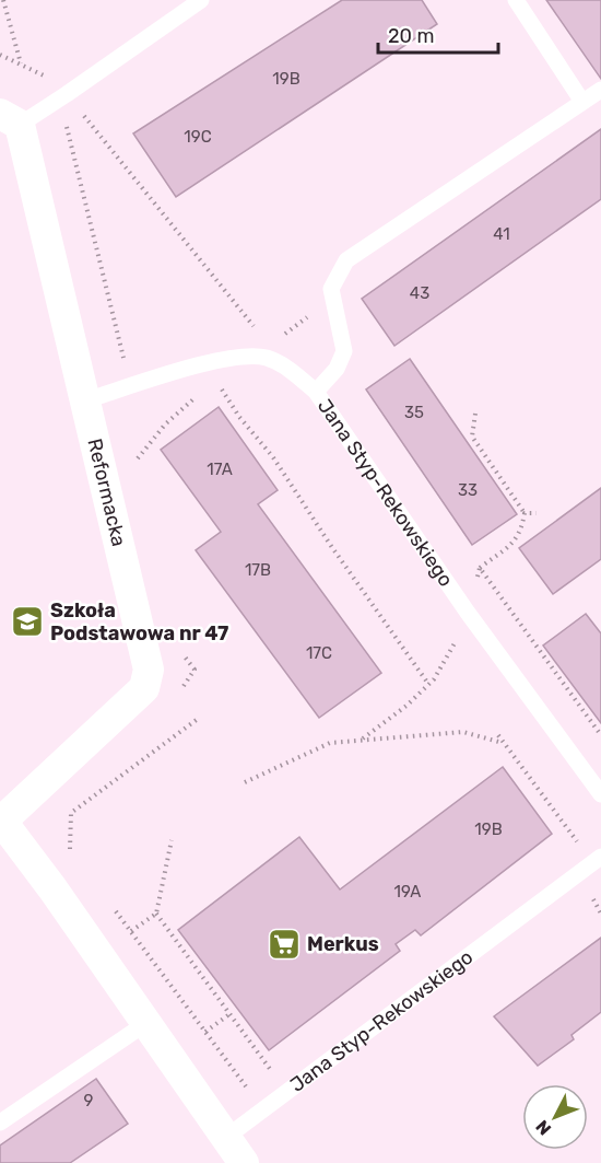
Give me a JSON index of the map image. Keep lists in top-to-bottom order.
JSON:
{
  "streets": {
    "street": ["Reformacka"],
    "lane": ["Jana Styp-Rekowskiego"]
  },
  "crossings": [
    ["Reformacka", "Jana Styp-Rekowskiego"]
  ],
  "places": {
    "school or university": ["Szkoła Podstawowa nr 47"],
    "supermarket": ["Merkus"]
  },
  "house_numbers": [
    "19B",
    "19C",
    "41",
    "43",
    "35",
    "17A",
    "33",
    "17B",
    "17C",
    "19B",
    "19A",
    "9"
  ],
  "scale_bar": "20 m",
  "north": "bottom left"
}
